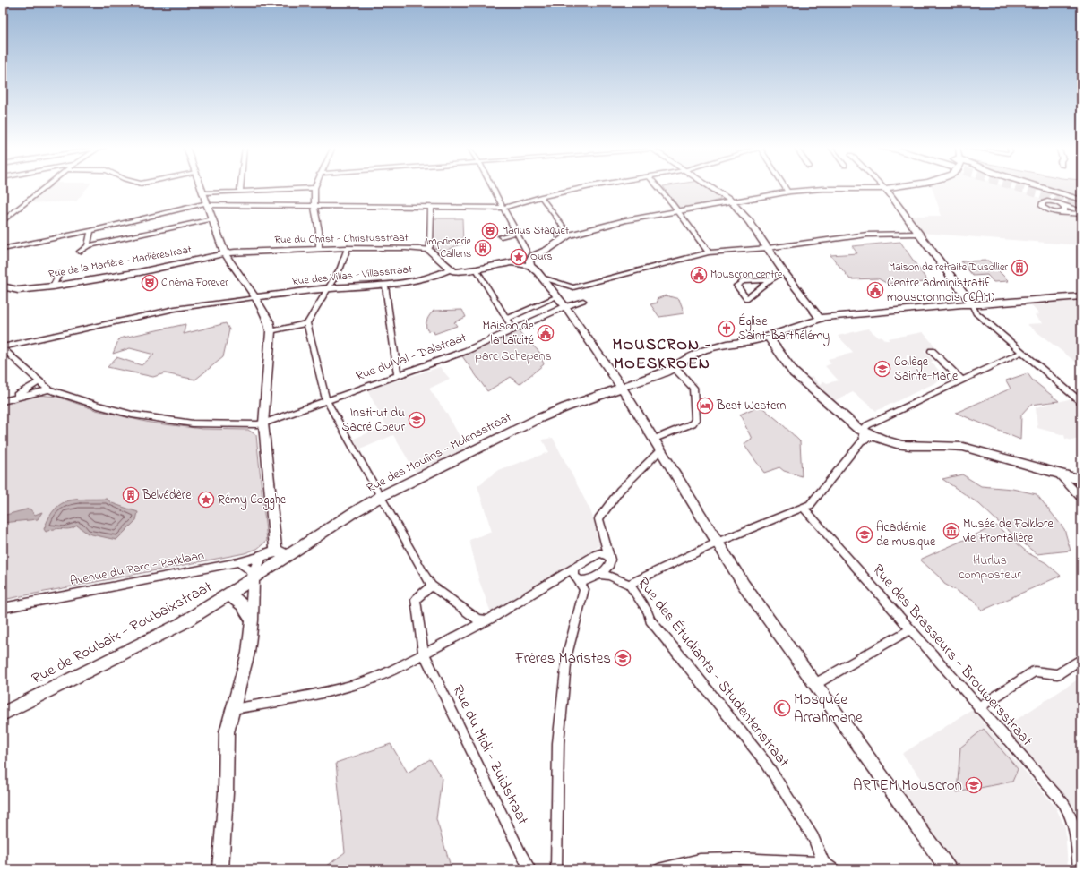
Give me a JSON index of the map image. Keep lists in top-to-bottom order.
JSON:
{
  "streets": {
    "street": [
      "Rue du Christ - Christusstraat",
      "Rue de la Marlière - Marlièrestraat",
      "Rue des Villas - Villasstraat",
      "Rue du Val - Dalstraat",
      "Rue des Moulins - Molensstraat",
      "Avenue du Parc - Parklaan",
      "Rue de Roubaix - Roubaixstraat",
      "Rue des Brasseurs - Brouwersstraat",
      "Rue des Étudiants - Studentenstraat",
      "Rue du Midi - Zuidstraat"
    ]
  },
  "crossings": [
    ["Rue du Christ - Christusstraat", "Rue de la Marlière - Marlièrestraat"],
    ["Rue des Moulins - Molensstraat", "Rue de Roubaix - Roubaixstraat"]
  ],
  "districts": ["MOUSCRON - MOESKROEN"],
  "parks": ["parc Schepens", "Hurlus composteur"],
  "places": {
    "theatre": ["Marius Staquet", "Cinéma Forever"],
    "building": ["Imprimerie Callens", "Maison de retraite Dusollier", "Belvédère"],
    "place": ["Ours", "Rémy Cogghe"],
    "public building": ["Mouscron centre", "Centre administratif mouscronnois (CAM)", "Maison de la Laïcité"],
    "church": ["Église Saint-Barthélémy"],
    "school or university": [
      "Collège Sainte-Marie",
      "Institut du Sacré Coeur",
      "Académie de musique",
      "Frères Maristes",
      "ARTEM Mouscron"
    ],
    "hotel": ["Best Western"],
    "museum": ["Musée de Folklore vie Frontalière"],
    "mosque": ["Mosquée Arrahmane"]
  }
}
